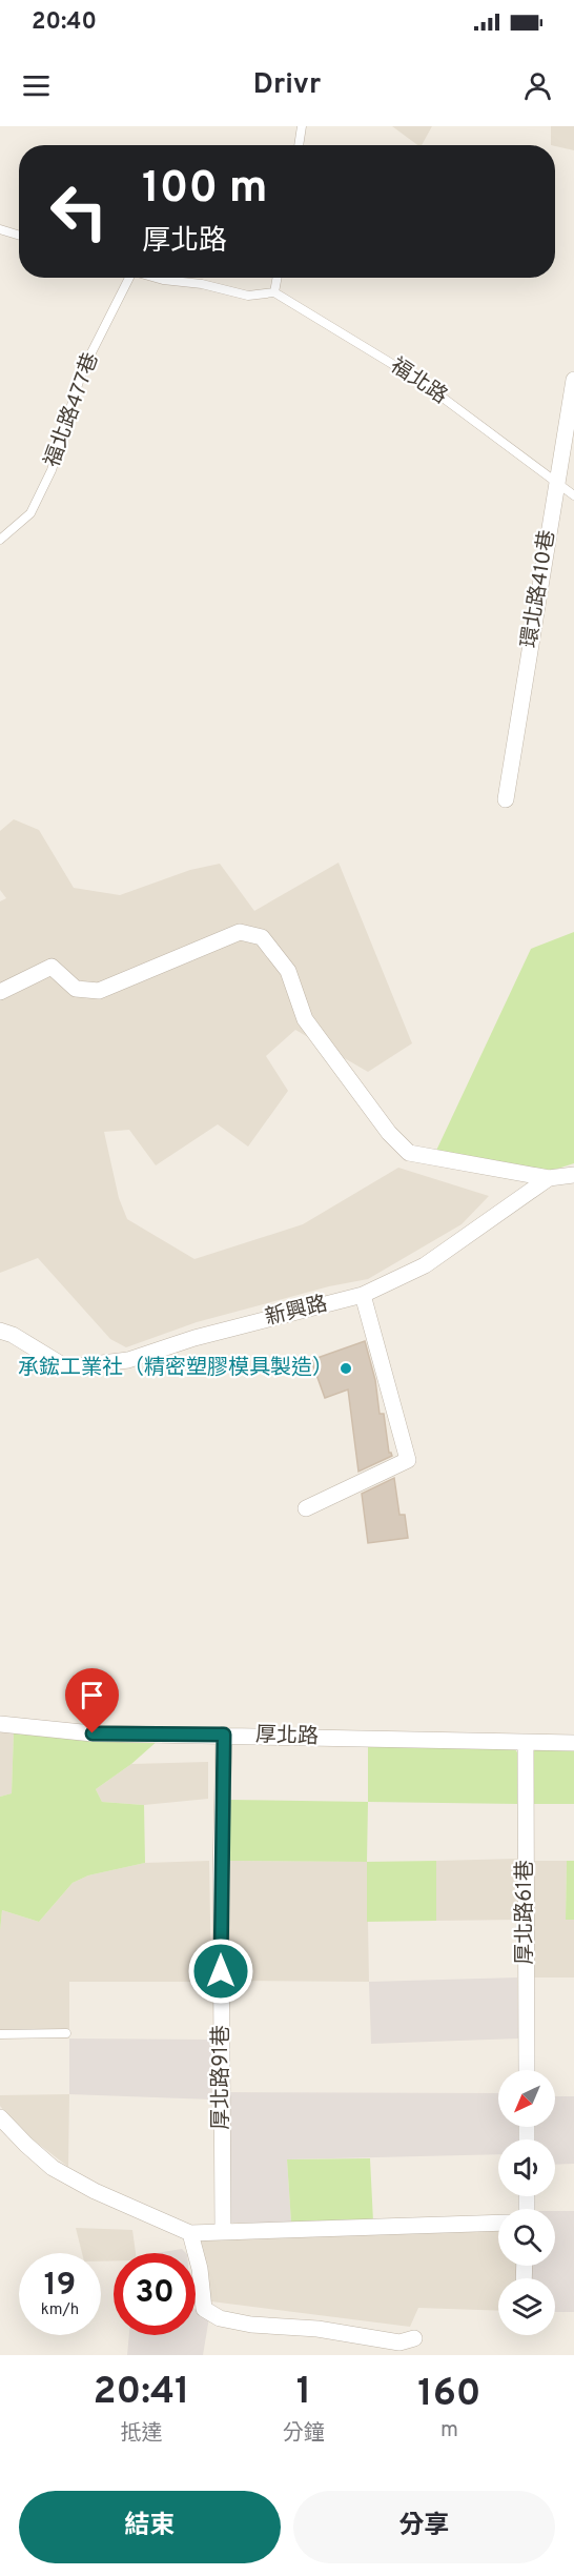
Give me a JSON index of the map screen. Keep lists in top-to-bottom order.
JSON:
{
  "streets": {
    "street": [
      "環北路410巷",
      "新興路",
      "厚北路",
      "厚北路61巷",
      "厚北路91巷"
    ],
    "lane": ["福北路", "福北路477巷"]
  },
  "crossings": [
    ["福北路", "福北路477巷"],
    ["福北路", "環北路410巷"],
    ["厚北路", "厚北路61巷"],
    ["厚北路", "厚北路91巷"]
  ],
  "places": ["承鋐工業社（精密塑膠模具製造）"],
  "north": "bottom left",
  "page": {
    "status": "20:40",
    "header": "Drivr",
    "turn": ["100 m", "厚北路"],
    "speed": "19 km/h",
    "limit": "30",
    "eta": [
      "20:41",
      "抵達",
      "1",
      "分鐘",
      "160",
      "m"
    ],
    "buttons": ["結束", "分享"]
  }
}
